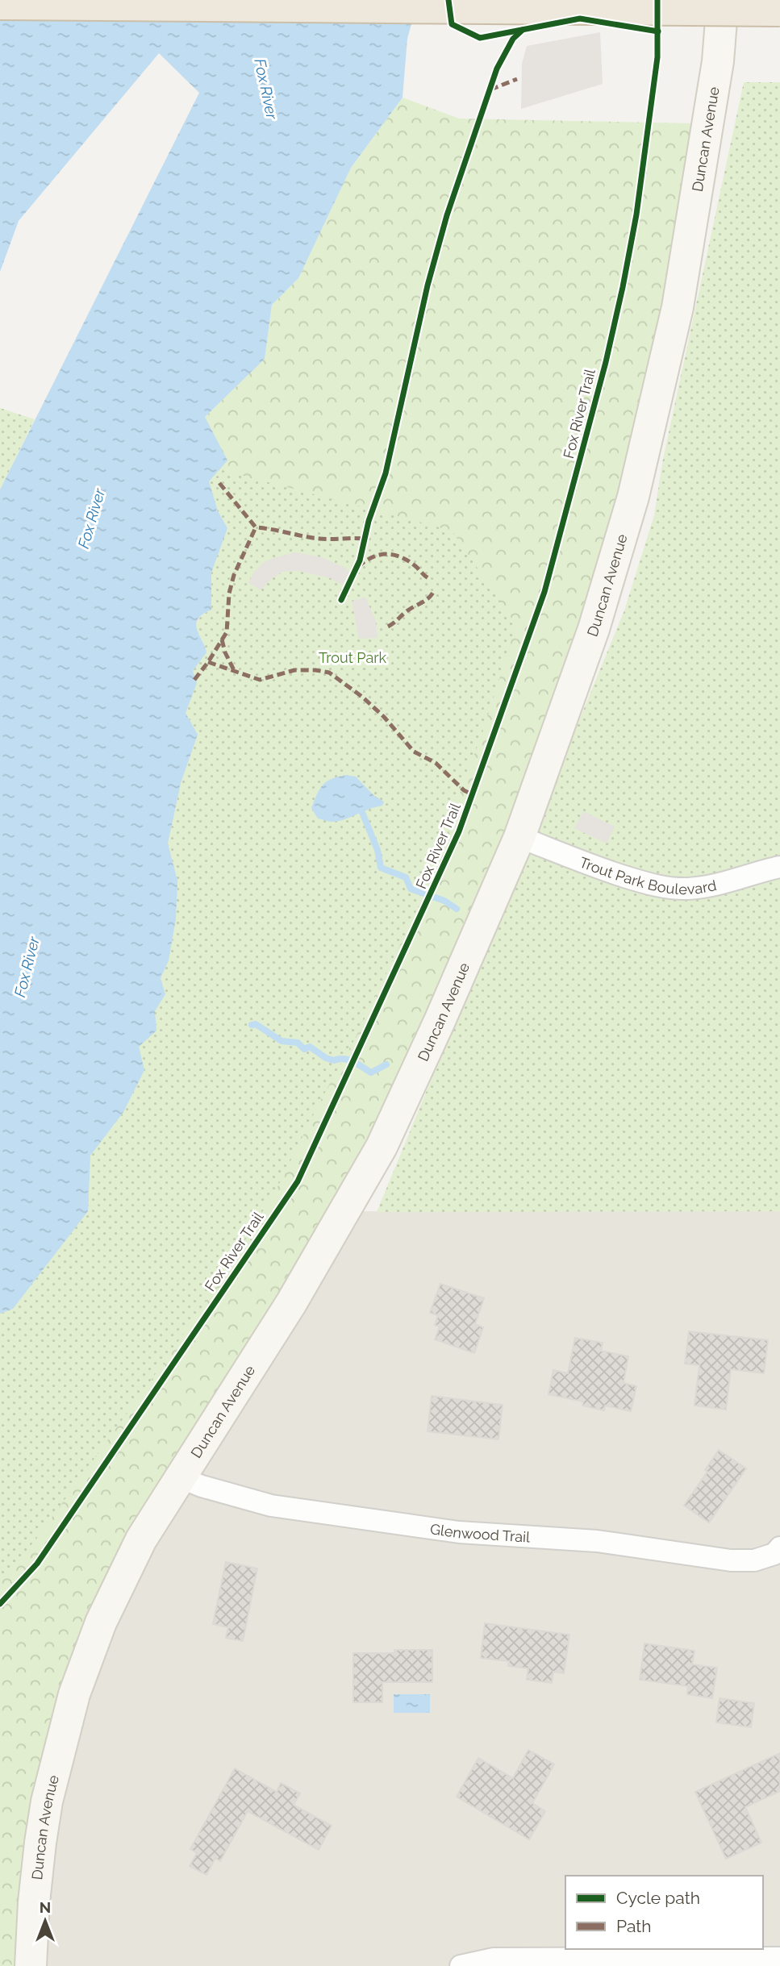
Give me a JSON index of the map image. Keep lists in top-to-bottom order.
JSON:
{
  "streets": {
    "street": ["Duncan Avenue", "Trout Park Boulevard", "Glenwood Trail"],
    "cycle path": ["Fox River Trail"]
  },
  "crossings": [
    ["Duncan Avenue", "Trout Park Boulevard"],
    ["Duncan Avenue", "Glenwood Trail"]
  ],
  "water": ["Fox River"],
  "parks": ["Trout Park"],
  "legend": ["Cycle path", "Path"],
  "north": "top"
}
